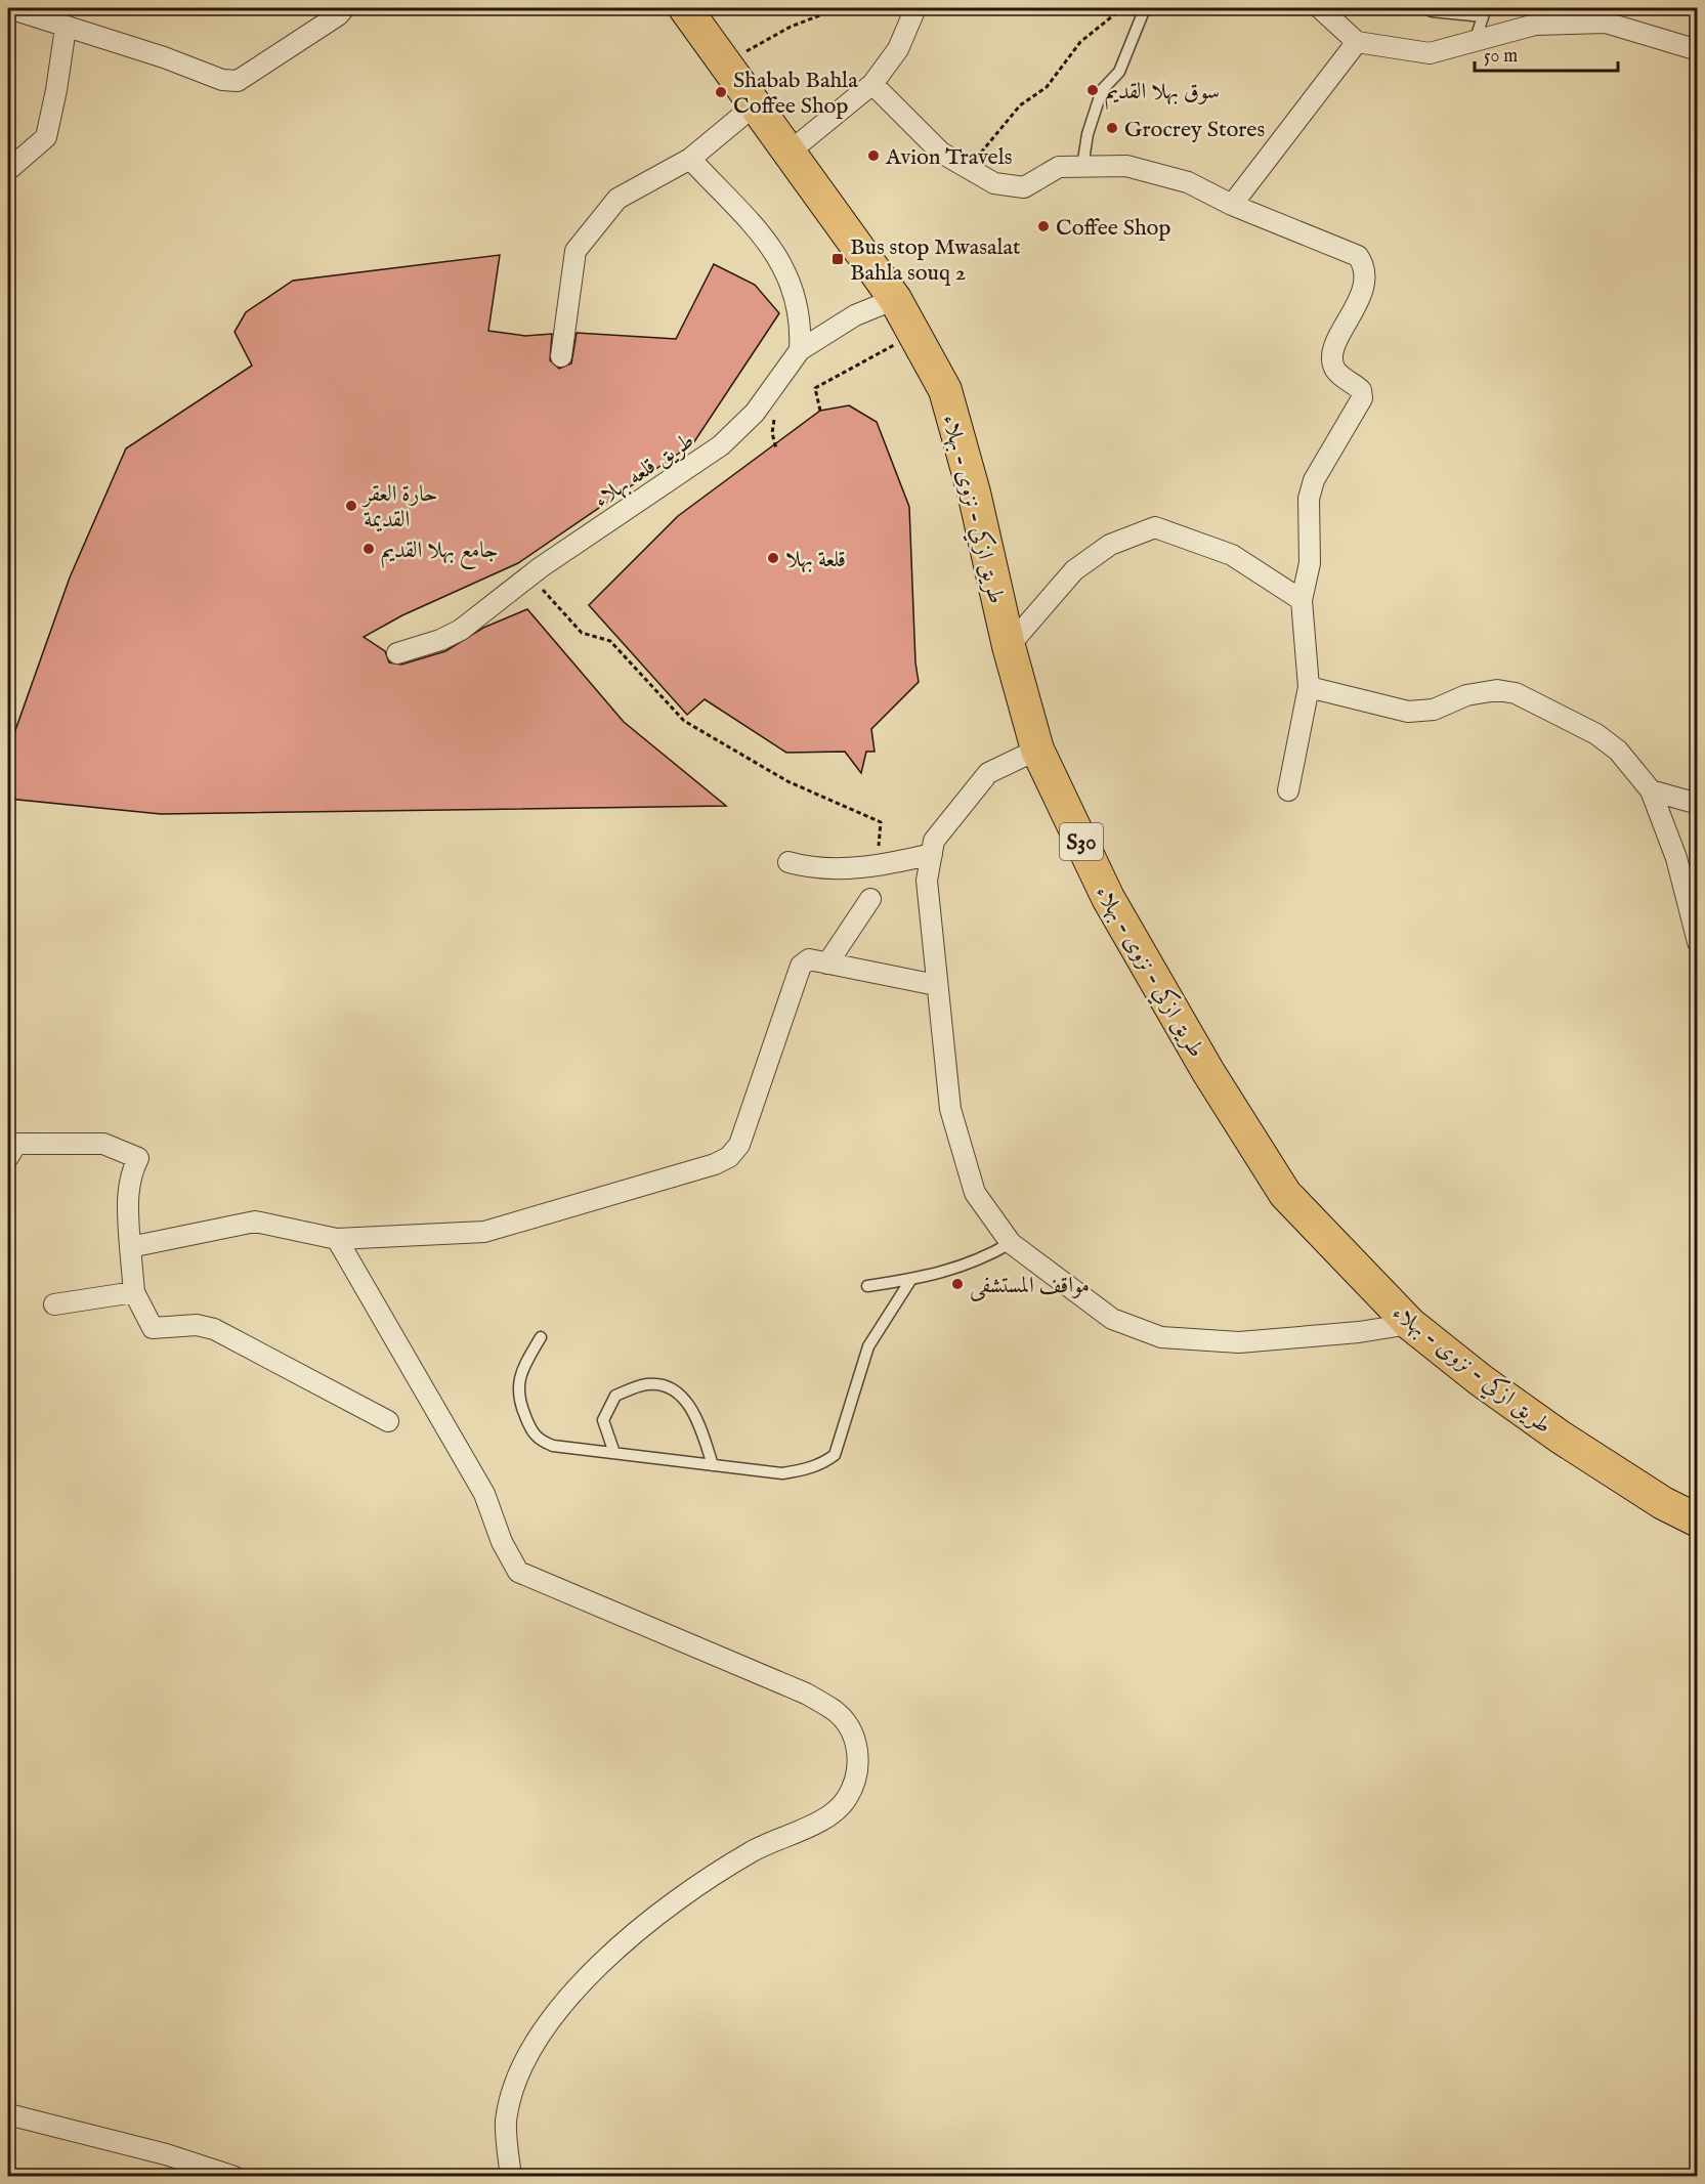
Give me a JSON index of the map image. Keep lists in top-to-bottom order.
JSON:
{
  "streets": {
    "main road": ["طريق ازكي - نزوى - بهلاء", "S30"],
    "street": ["طريق قلعه بهلاء"]
  },
  "crossings": [
    ["طريق قلعه بهلاء", "طريق ازكي - نزوى - بهلاء"]
  ],
  "places": {
    "other": [
      "سوق بهلا القديم",
      "Shabab Bahla Coffee Shop",
      "Grocrey Stores",
      "Avion Travels",
      "Coffee Shop",
      "حارة العقر القديمة",
      "جامع بهلا القديم",
      "قلعة بهلا",
      "مواقف المستشفى"
    ],
    "transit": ["Bus stop Mwasalat Bahla souq 2"]
  },
  "scale_bar": "50 m"
}
